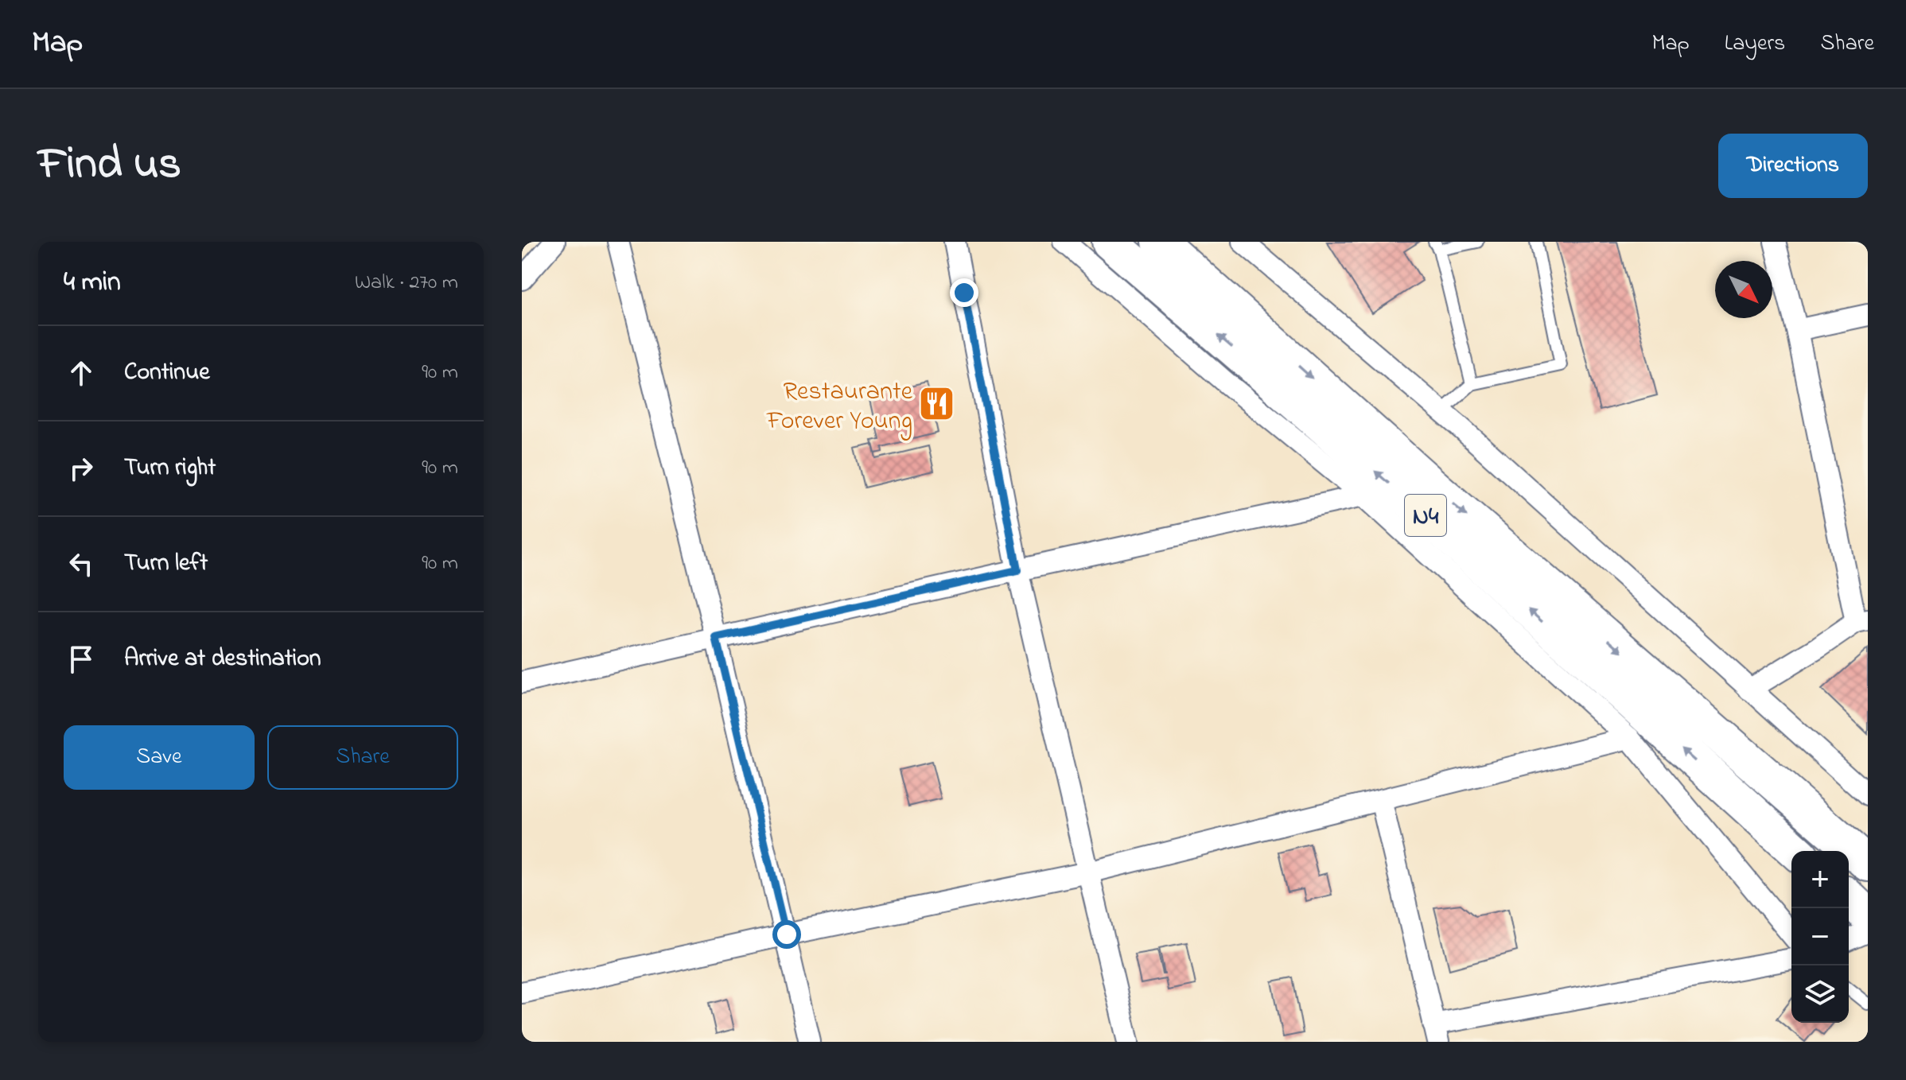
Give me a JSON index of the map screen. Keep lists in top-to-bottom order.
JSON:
{
  "streets": {
    "highway": ["N4"]
  },
  "places": {
    "restaurant": ["Restaurante Forever Young"]
  },
  "north": "bottom right",
  "page": {
    "header": "Map",
    "nav": ["Map", "Layers", "Share"],
    "title": "Find us",
    "buttons": [
      "Directions",
      ["Save", "Share"]
    ],
    "heading": ["4 min", "Walk · 270 m"],
    "list": [
      ["Continue", "90 m"],
      ["Turn right", "90 m"],
      ["Turn left", "90 m"],
      "Arrive at destination"
    ],
    "map_buttons": ["+", "−"]
  }
}
